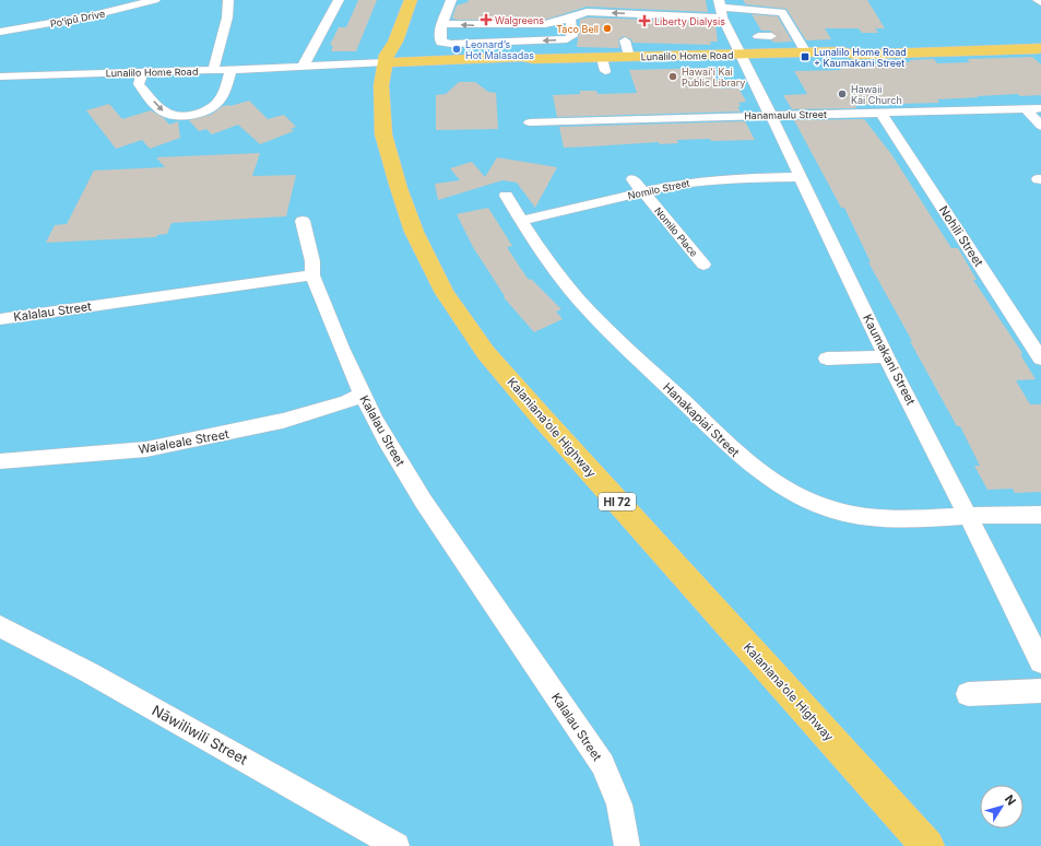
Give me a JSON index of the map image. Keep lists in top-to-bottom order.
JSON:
{
  "streets": {
    "main road": ["Lunalilo Home Road", "Kalaniana’ole Highway", "HI 72"],
    "street": [
      "Po‘ipū Drive",
      "Hanamaulu Street",
      "Nomilo Street",
      "Nomilo Place",
      "Nohili Street",
      "Kalalau Street",
      "Kaumakani Street",
      "Hanakapiai Street",
      "Waialeale Street",
      "Nāwiliwili Street"
    ]
  },
  "crossings": [
    ["Lunalilo Home Road", "Kaumakani Street"],
    ["Lunalilo Home Road", "Kalaniana’ole Highway"],
    ["Hanamaulu Street", "Nohili Street"],
    ["Hanamaulu Street", "Kaumakani Street"],
    ["Nomilo Street", "Nomilo Place"],
    ["Nomilo Street", "Kaumakani Street"],
    ["Nomilo Street", "Hanakapiai Street"],
    ["Kalalau Street", "Waialeale Street"],
    ["Kaumakani Street", "Hanakapiai Street"]
  ],
  "places": {
    "health": ["Walgreens", "Liberty Dialysis"],
    "other": [
      "Taco Bell",
      "Leonard’s Hot Malasadas",
      "Hawaiʻi Kai Public Library",
      "Hawaii Kai Church"
    ],
    "transit": ["Lunalilo Home Road + Kaumakani Street"]
  },
  "north": "top right"
}
